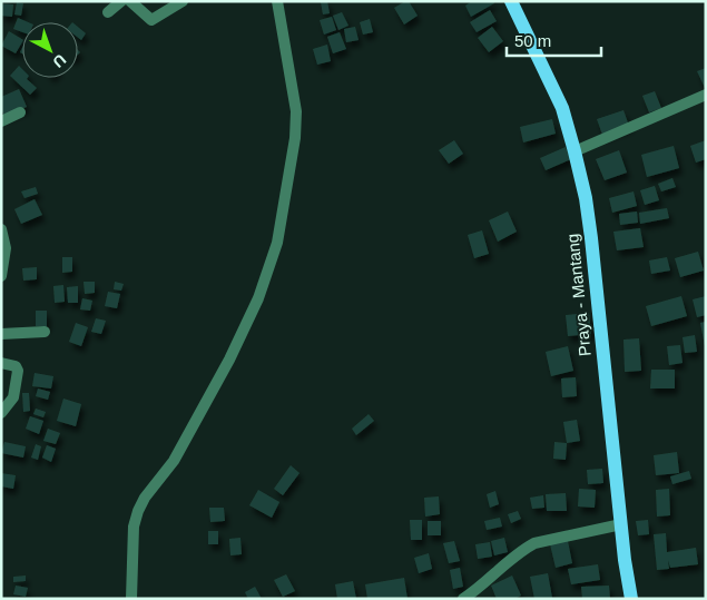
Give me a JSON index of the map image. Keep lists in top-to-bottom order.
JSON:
{
  "streets": {
    "main road": ["Praya - Mantang"]
  },
  "scale_bar": "50 m",
  "north": "bottom right"
}
